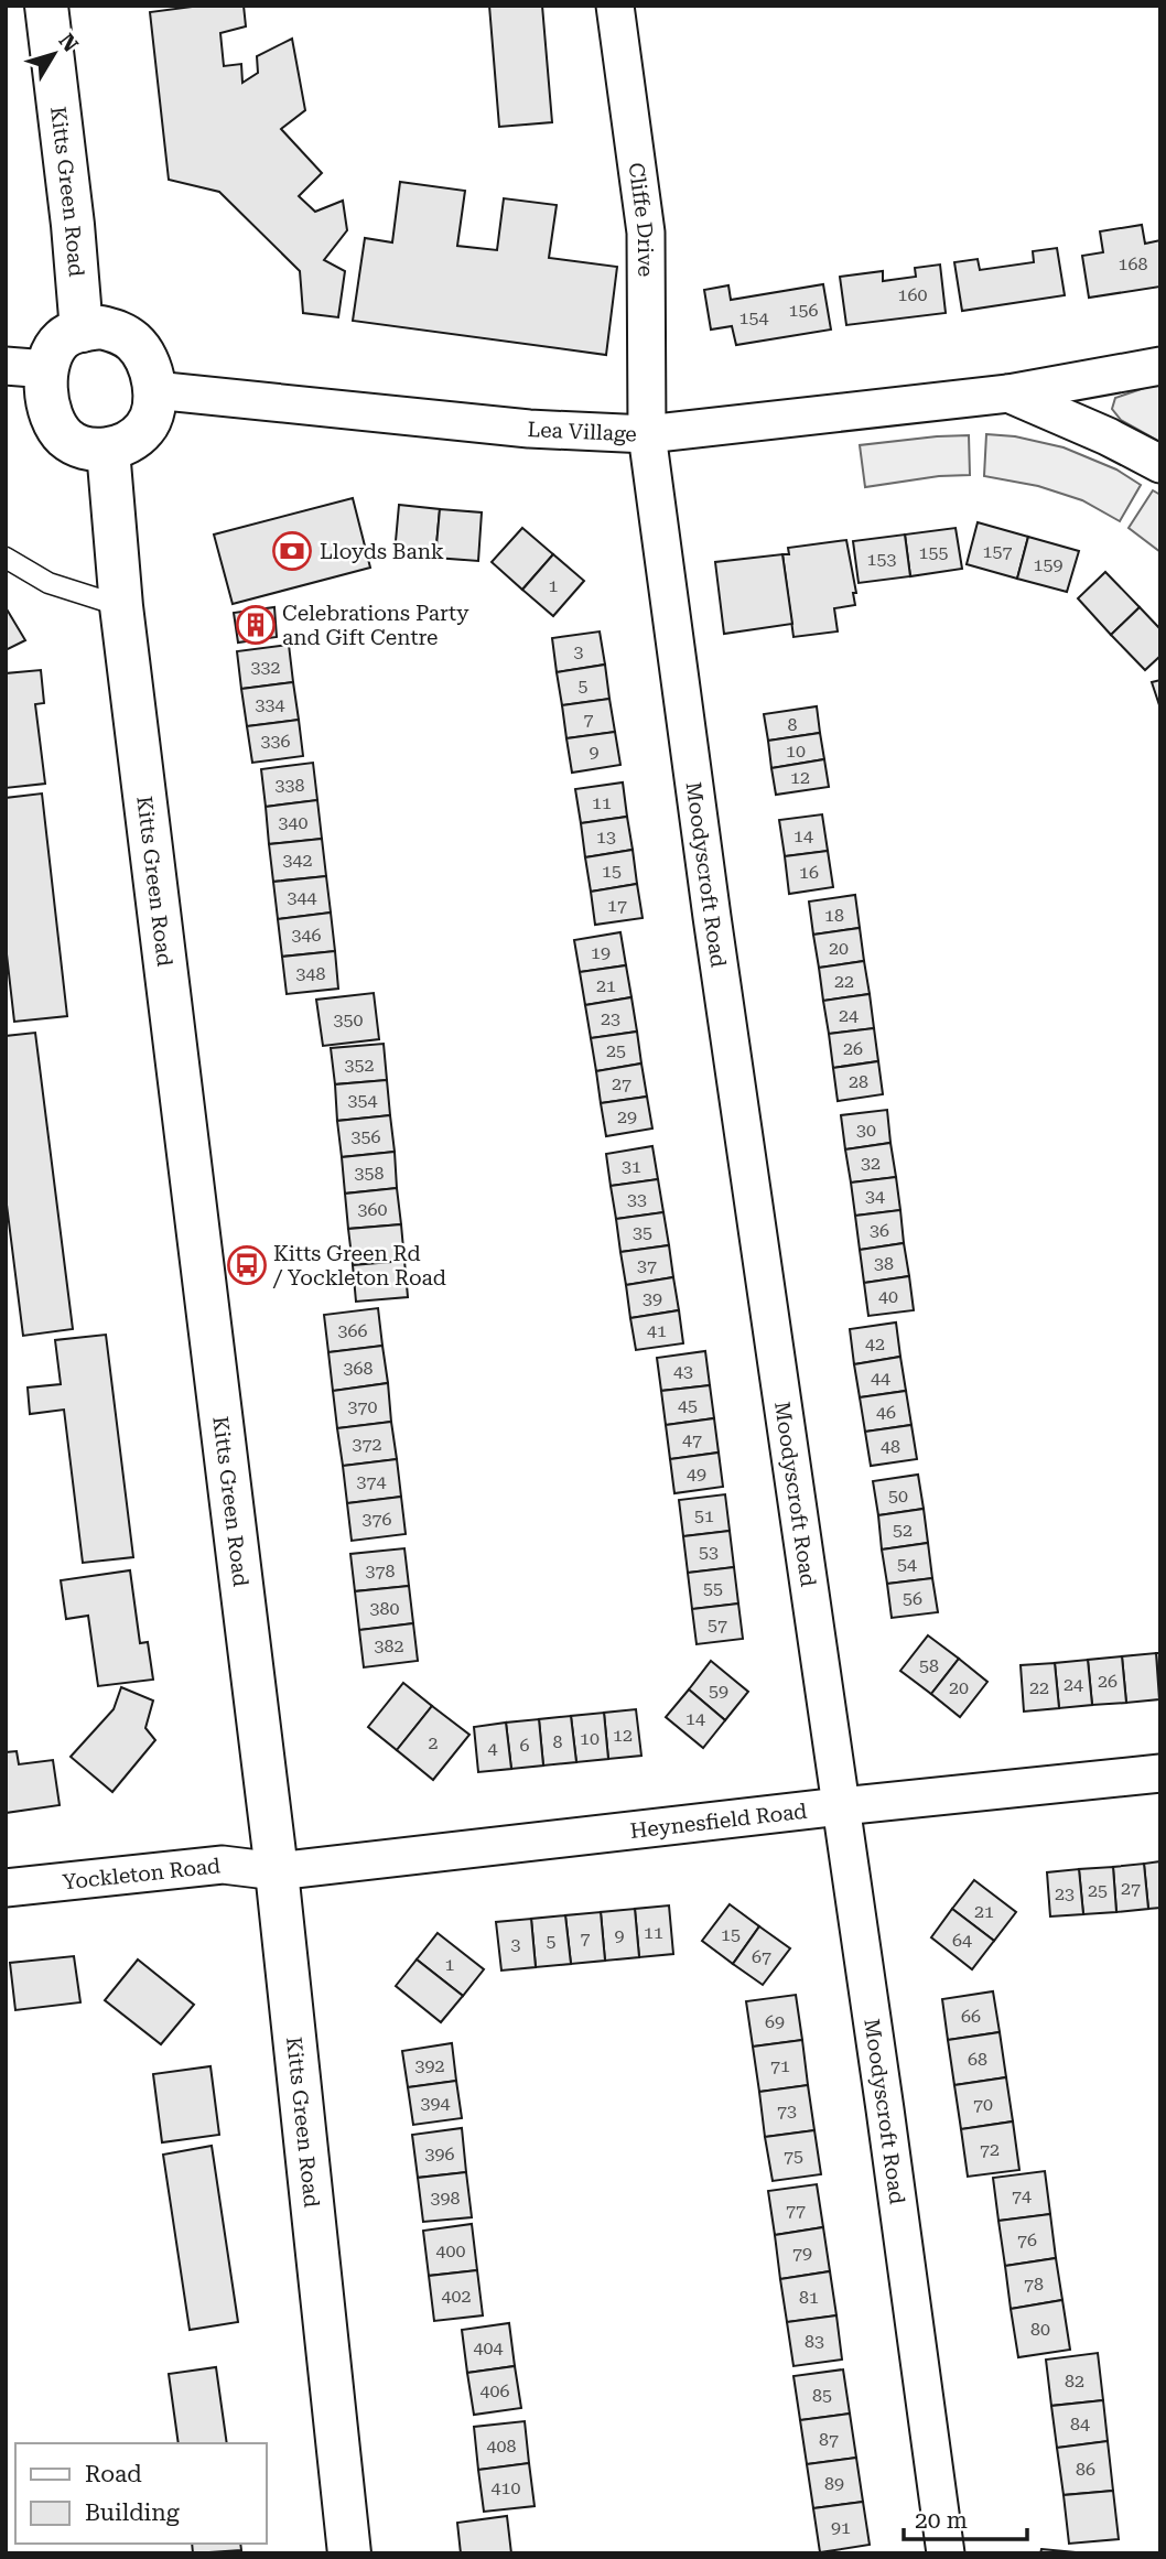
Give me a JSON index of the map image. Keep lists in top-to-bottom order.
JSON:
{
  "streets": {
    "street": [
      "Kitts Green Road",
      "Cliffe Drive",
      "Lea Village",
      "Moodyscroft Road",
      "Heynesfield Road",
      "Yockleton Road"
    ]
  },
  "crossings": [
    ["Kitts Green Road", "Lea Village"],
    ["Kitts Green Road", "Heynesfield Road"],
    ["Kitts Green Road", "Yockleton Road"],
    ["Cliffe Drive", "Lea Village"],
    ["Cliffe Drive", "Moodyscroft Road"],
    ["Lea Village", "Moodyscroft Road"],
    ["Moodyscroft Road", "Heynesfield Road"],
    ["Heynesfield Road", "Yockleton Road"]
  ],
  "places": {
    "bank": ["Lloyds Bank"],
    "building": ["Celebrations Party and Gift Centre"],
    "bus stop": ["Kitts Green Rd / Yockleton Road"]
  },
  "house_numbers": [
    "168",
    "160",
    "156",
    "154",
    "157",
    "155",
    "153",
    "159",
    "1",
    "3",
    "332",
    "5",
    "334",
    "7",
    "8",
    "336",
    "10",
    "9",
    "12",
    "338",
    "11",
    "340",
    "14",
    "13",
    "342",
    "15",
    "16",
    "344",
    "17",
    "18",
    "346",
    "20",
    "19",
    "348",
    "22",
    "21",
    "24",
    "23",
    "350",
    "26",
    "25",
    "352",
    "28",
    "27",
    "354",
    "29",
    "30",
    "356",
    "32",
    "31",
    "358",
    "34",
    "33",
    "360",
    "36",
    "35",
    "38",
    "37",
    "40",
    "39",
    "366",
    "41",
    "42",
    "368",
    "43",
    "44",
    "45",
    "370",
    "46",
    "47",
    "372",
    "48",
    "49",
    "374",
    "50",
    "51",
    "376",
    "52",
    "53",
    "54",
    "378",
    "55",
    "56",
    "380",
    "57",
    "382",
    "58",
    "26",
    "24",
    "20",
    "22",
    "59",
    "14",
    "12",
    "10",
    "8",
    "2",
    "6",
    "4",
    "27",
    "25",
    "23",
    "21",
    "11",
    "15",
    "9",
    "7",
    "64",
    "5",
    "3",
    "67",
    "1",
    "66",
    "69",
    "68",
    "392",
    "71",
    "394",
    "70",
    "73",
    "72",
    "396",
    "75",
    "74",
    "398",
    "77",
    "76",
    "400",
    "79",
    "78",
    "402",
    "81",
    "80",
    "83",
    "404",
    "82",
    "406",
    "85",
    "84",
    "87",
    "408",
    "86",
    "89",
    "410",
    "91"
  ],
  "legend": ["Road", "Building"],
  "scale_bar": "20 m",
  "north": "top right"
}
